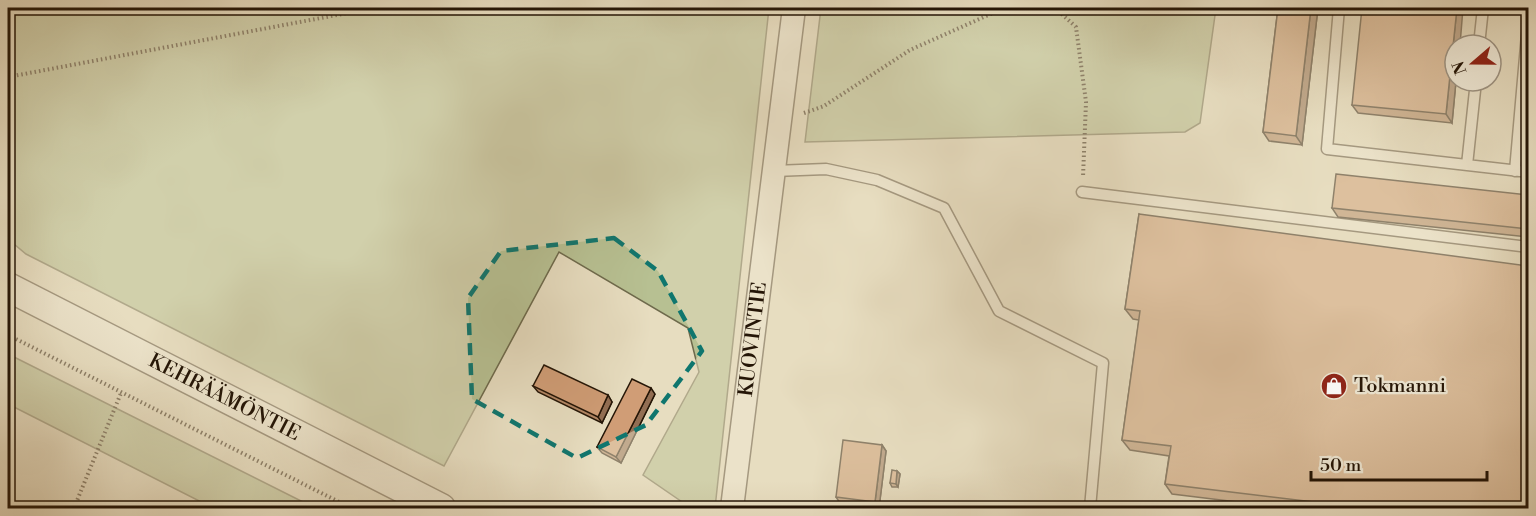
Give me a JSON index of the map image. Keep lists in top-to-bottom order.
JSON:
{
  "streets": {
    "street": ["KUOVINTIE", "KEHRÄÄMÖNTIE"]
  },
  "places": {
    "shop": ["Tokmanni"]
  },
  "scale_bar": "50 m",
  "north": "left"
}
